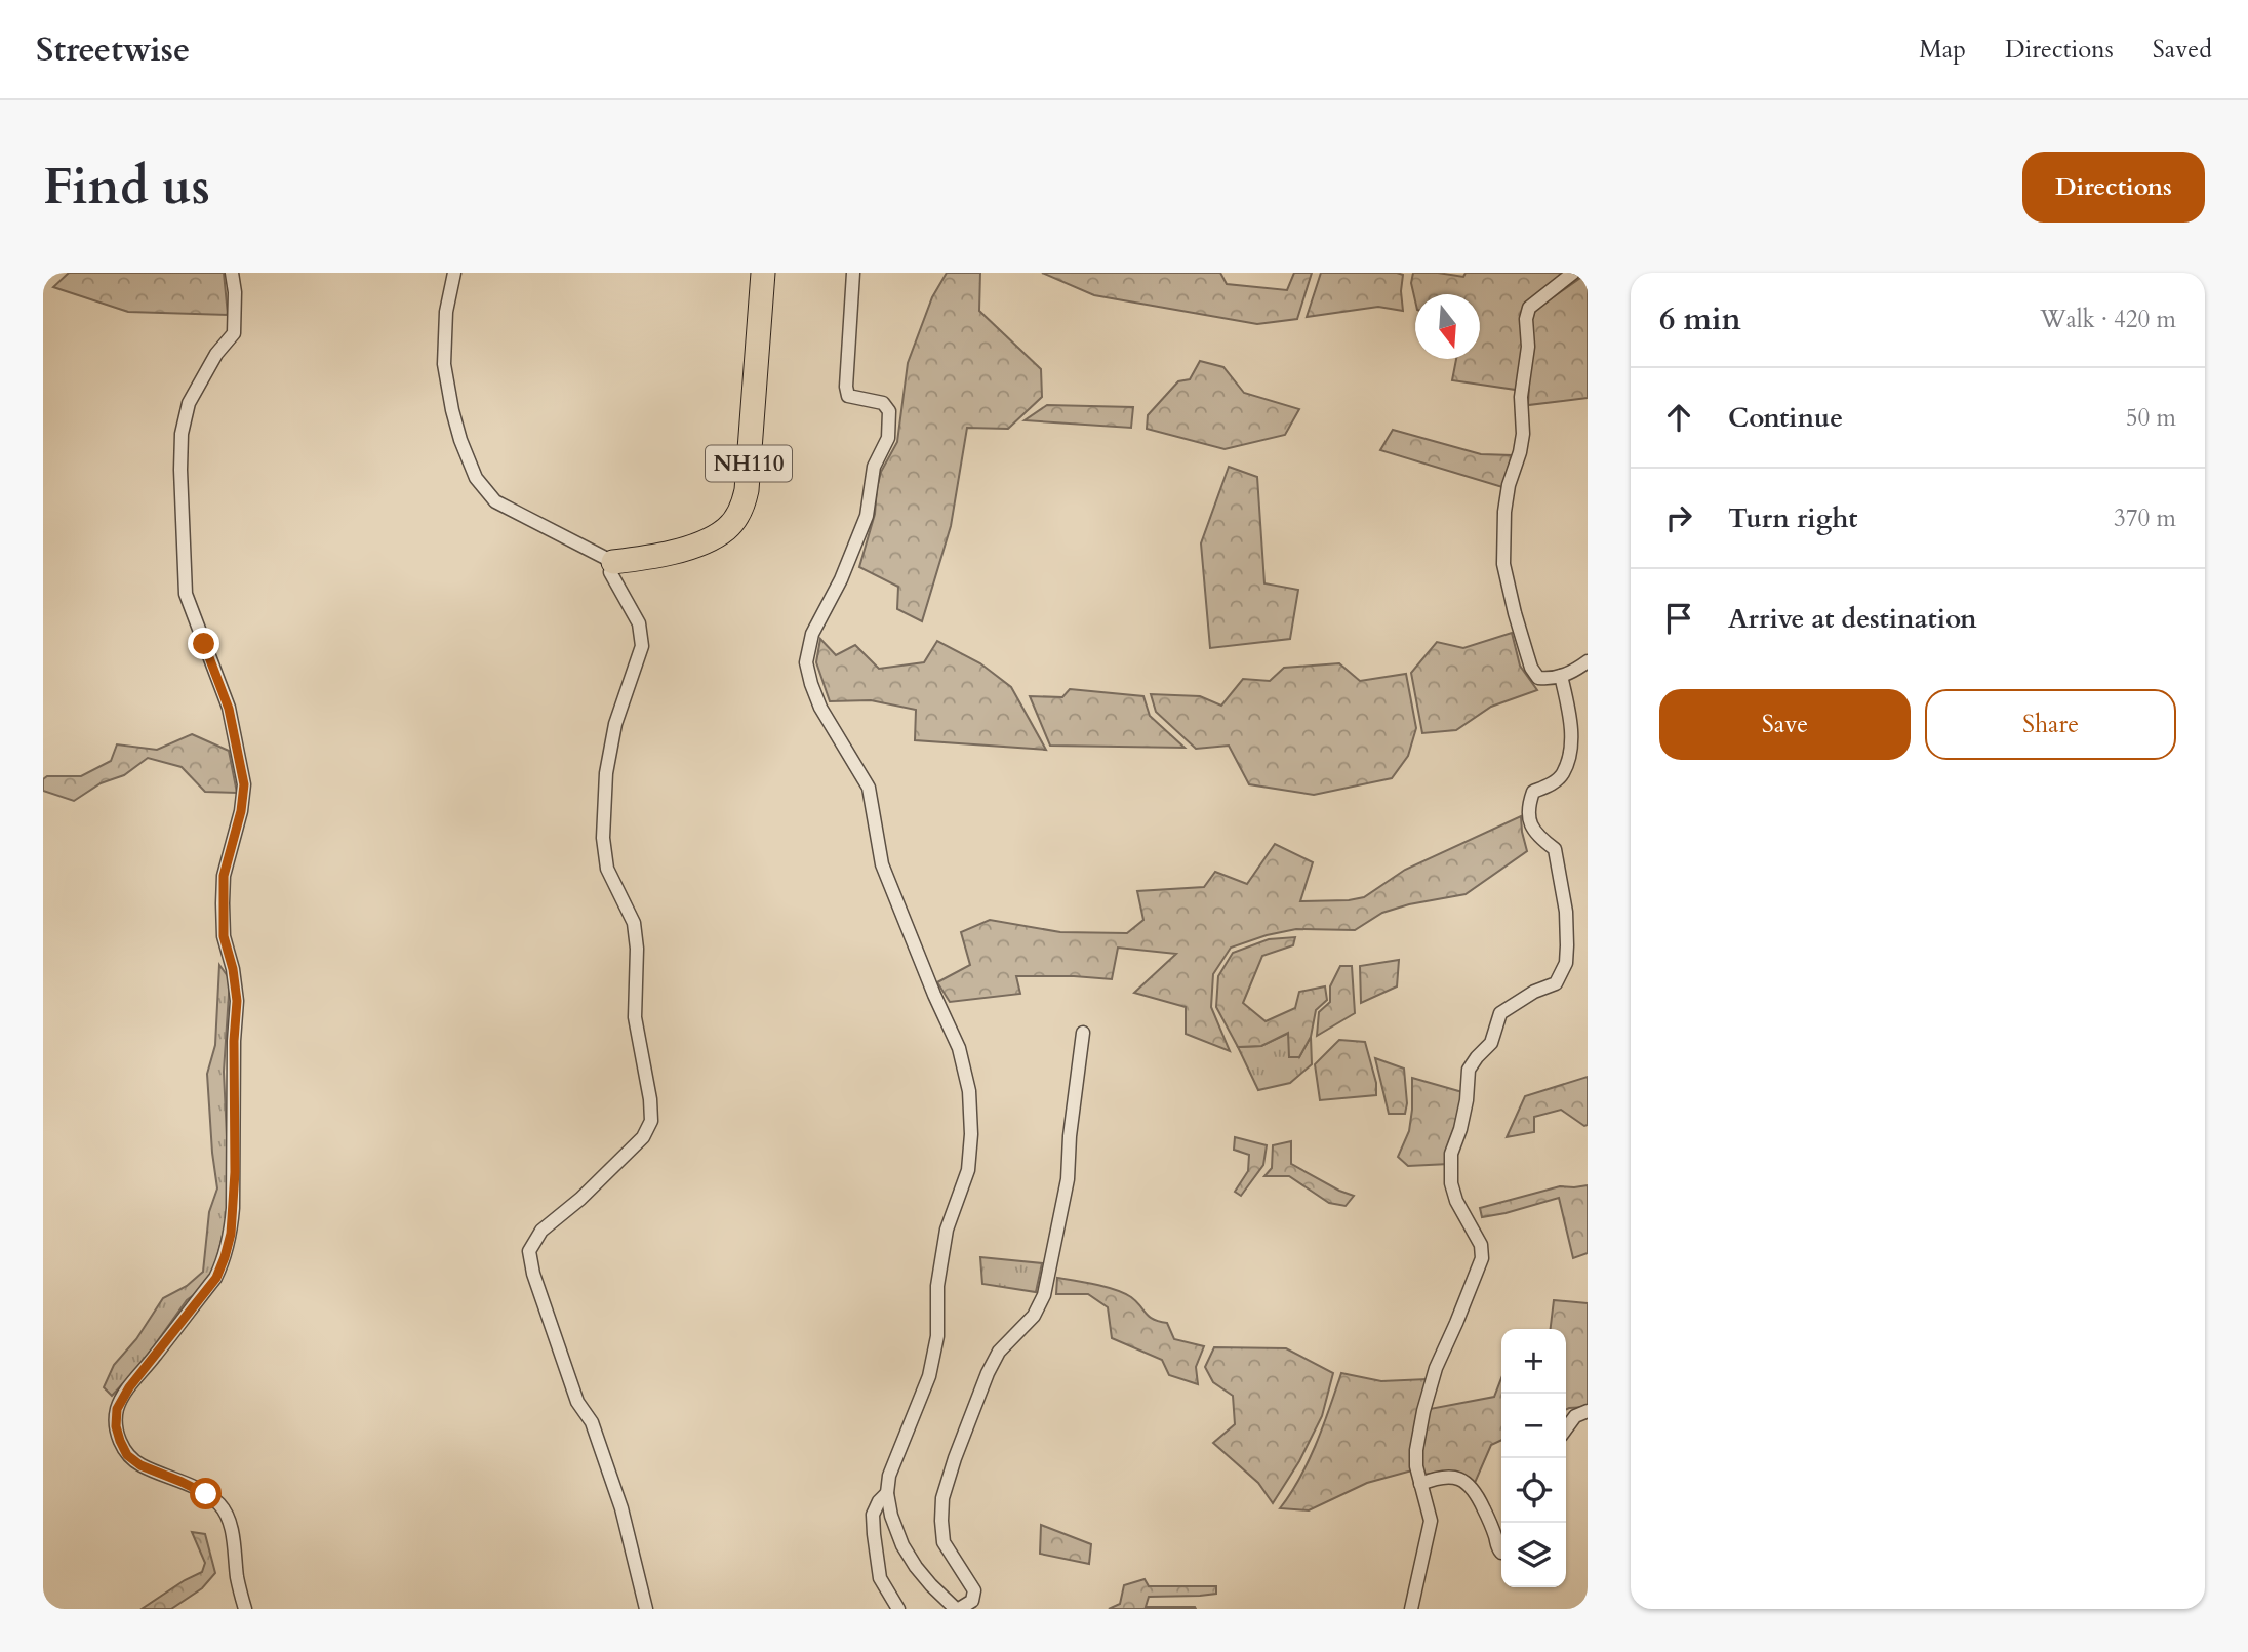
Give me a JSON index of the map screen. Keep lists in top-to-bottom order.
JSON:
{
  "streets": {
    "highway": ["NH110"]
  },
  "north": "bottom",
  "page": {
    "header": "Streetwise",
    "nav": ["Map", "Directions", "Saved"],
    "buttons": [
      "Directions",
      ["Save", "Share"]
    ],
    "title": "Find us",
    "heading": ["6 min", "Walk · 420 m"],
    "list": [
      ["Continue", "50 m"],
      ["Turn right", "370 m"],
      "Arrive at destination"
    ],
    "map_buttons": ["+", "−"]
  }
}
